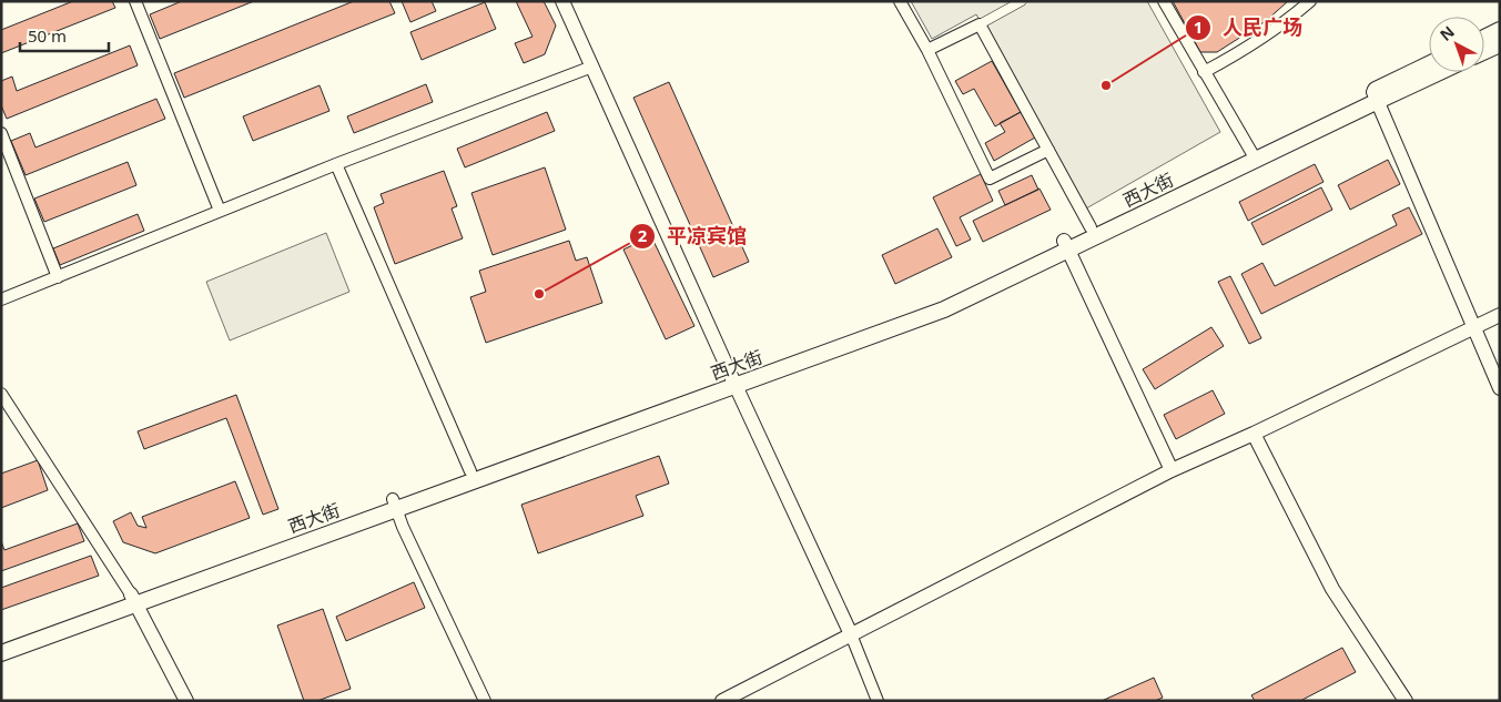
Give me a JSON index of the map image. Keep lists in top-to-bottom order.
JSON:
{
  "streets": {
    "main road": ["西大街"]
  },
  "places": ["人民广场", "平凉宾馆"],
  "scale_bar": "50 m",
  "north": "top left"
}
